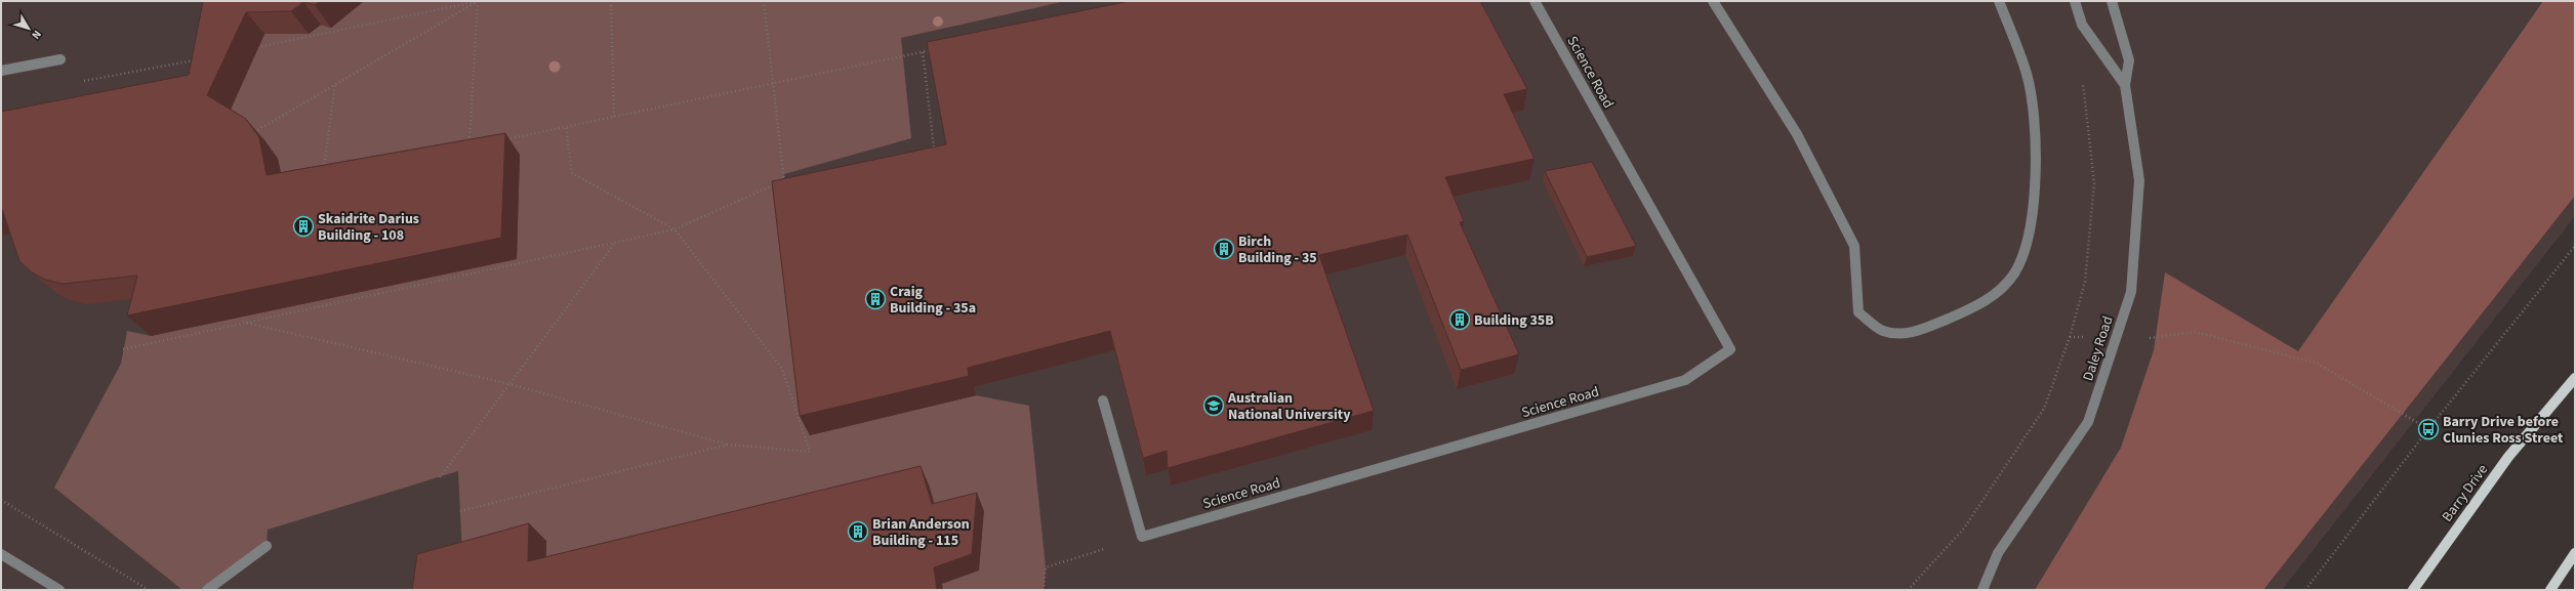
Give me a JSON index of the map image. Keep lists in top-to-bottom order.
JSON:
{
  "streets": {
    "main road": ["Barry Drive"],
    "street": ["Science Road", "Daley Road"]
  },
  "places": {
    "building": [
      "Skaidrite Darius Building - 108",
      "Birch Building - 35",
      "Craig Building - 35a",
      "Building 35B",
      "Brian Anderson Building - 115"
    ],
    "school or university": ["Australian National University"],
    "bus stop": ["Barry Drive before Clunies Ross Street"]
  },
  "north": "bottom right"
}
